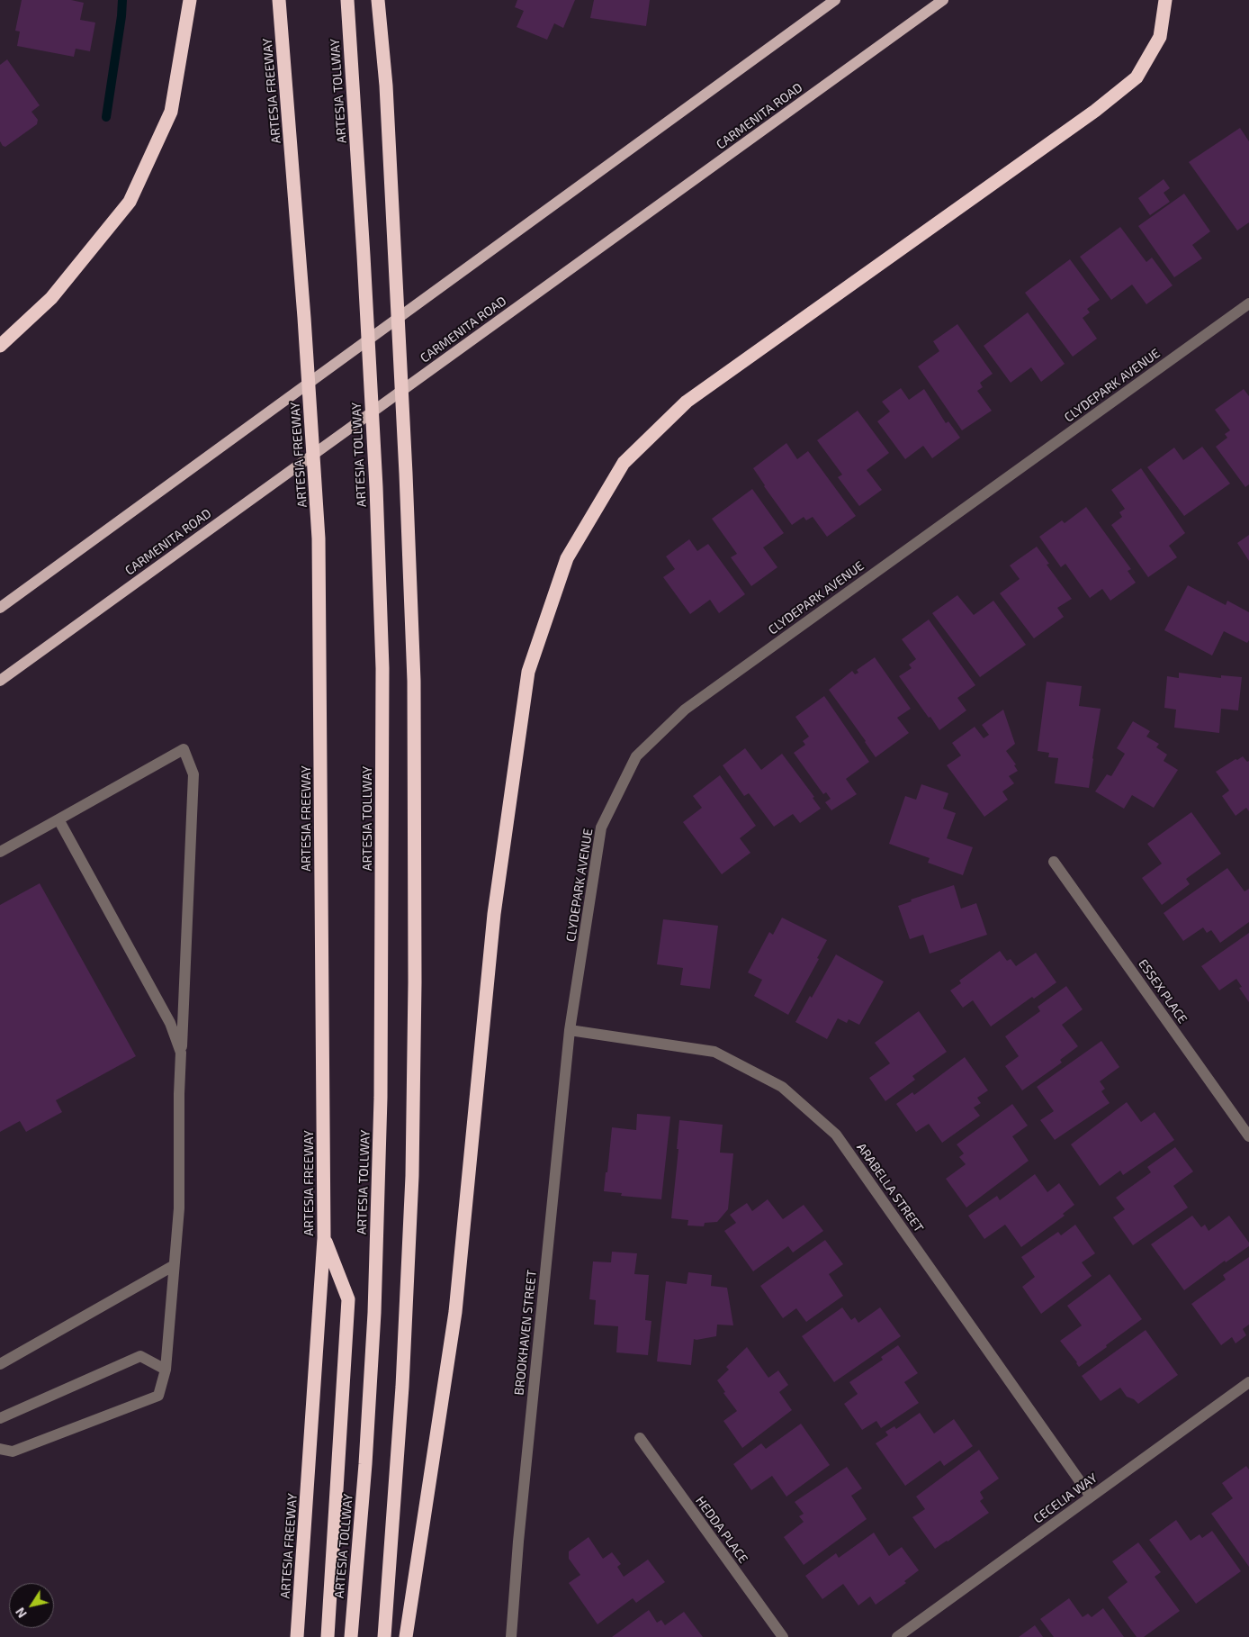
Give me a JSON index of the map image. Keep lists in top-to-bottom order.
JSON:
{
  "streets": {
    "highway": ["ARTESIA FREEWAY", "ARTESIA TOLLWAY"],
    "main road": ["CARMENITA ROAD"],
    "street": [
      "CLYDEPARK AVENUE",
      "ESSEX PLACE",
      "ARABELLA STREET",
      "BROOKHAVEN STREET",
      "CECELIA WAY",
      "HEDDA PLACE"
    ]
  },
  "crossings": [
    ["ARTESIA FREEWAY", "ARTESIA TOLLWAY"],
    ["CLYDEPARK AVENUE", "ARABELLA STREET"],
    ["CLYDEPARK AVENUE", "BROOKHAVEN STREET"],
    ["ARABELLA STREET", "BROOKHAVEN STREET"],
    ["ARABELLA STREET", "CECELIA WAY"]
  ],
  "north": "bottom left"
}
